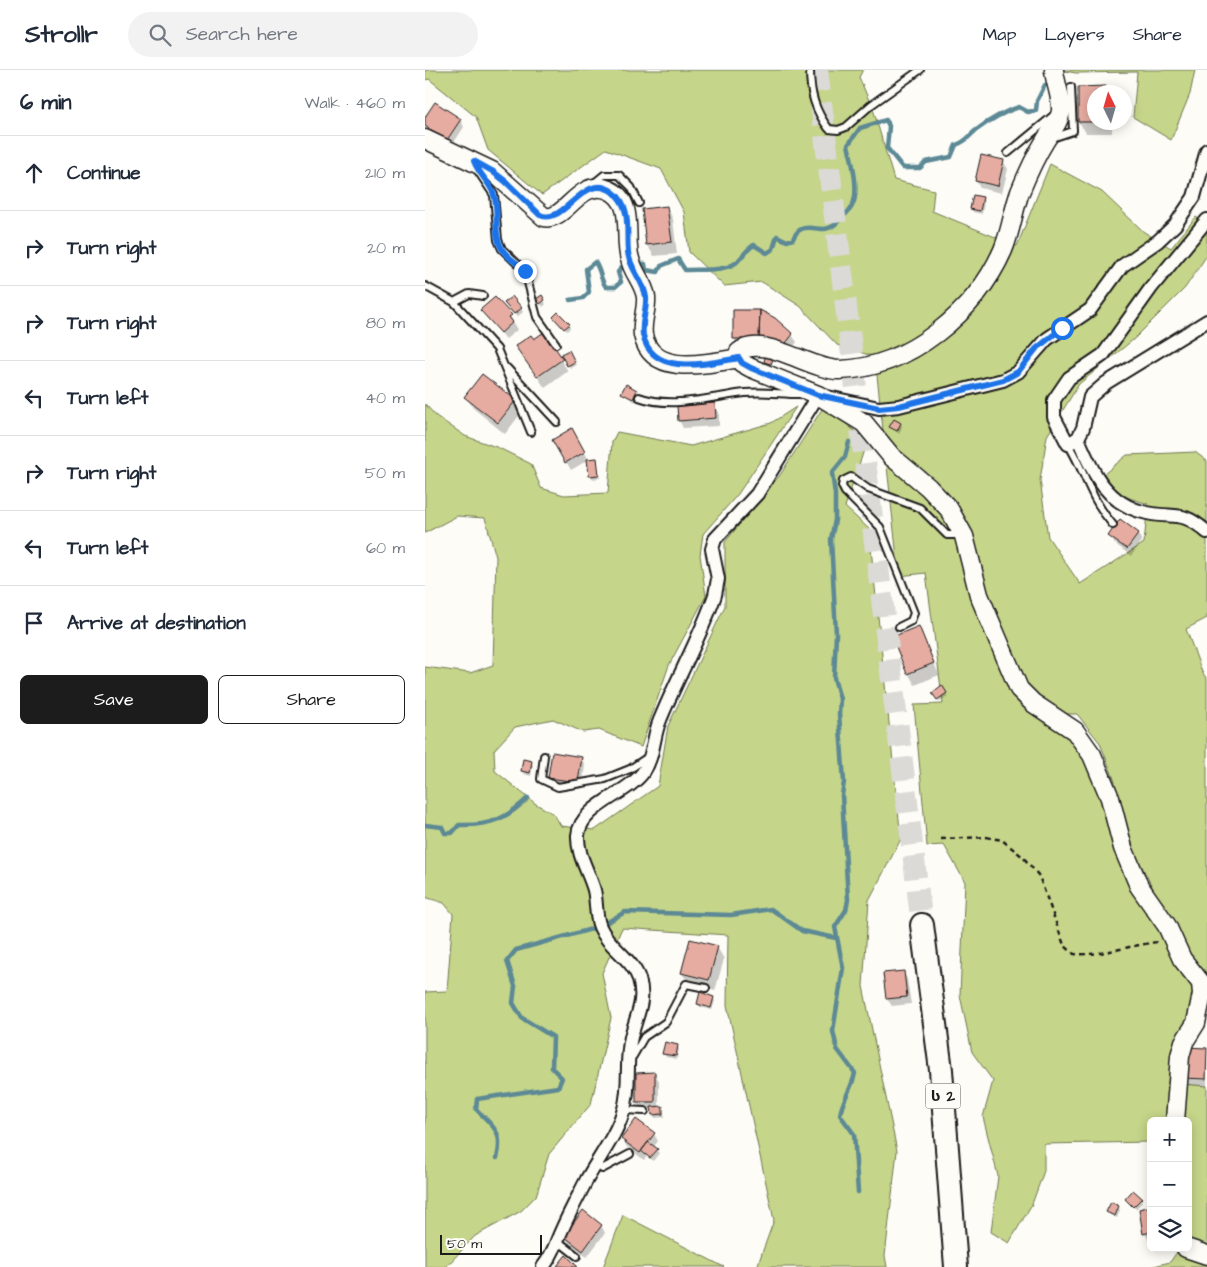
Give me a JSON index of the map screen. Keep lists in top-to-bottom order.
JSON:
{
  "streets": {
    "highway": ["ს 2"]
  },
  "scale_bar": "50 m",
  "north": "top",
  "page": {
    "header": "Strollr",
    "search": "Search here",
    "nav": ["Map", "Layers", "Share"],
    "heading": ["6 min", "Walk · 460 m"],
    "list": [
      ["Continue", "210 m"],
      ["Turn right", "20 m"],
      ["Turn right", "80 m"],
      ["Turn left", "40 m"],
      ["Turn right", "50 m"],
      ["Turn left", "60 m"],
      "Arrive at destination"
    ],
    "buttons": ["Save", "Share"],
    "map_buttons": ["+", "−"],
    "scale": "50 m"
  }
}
